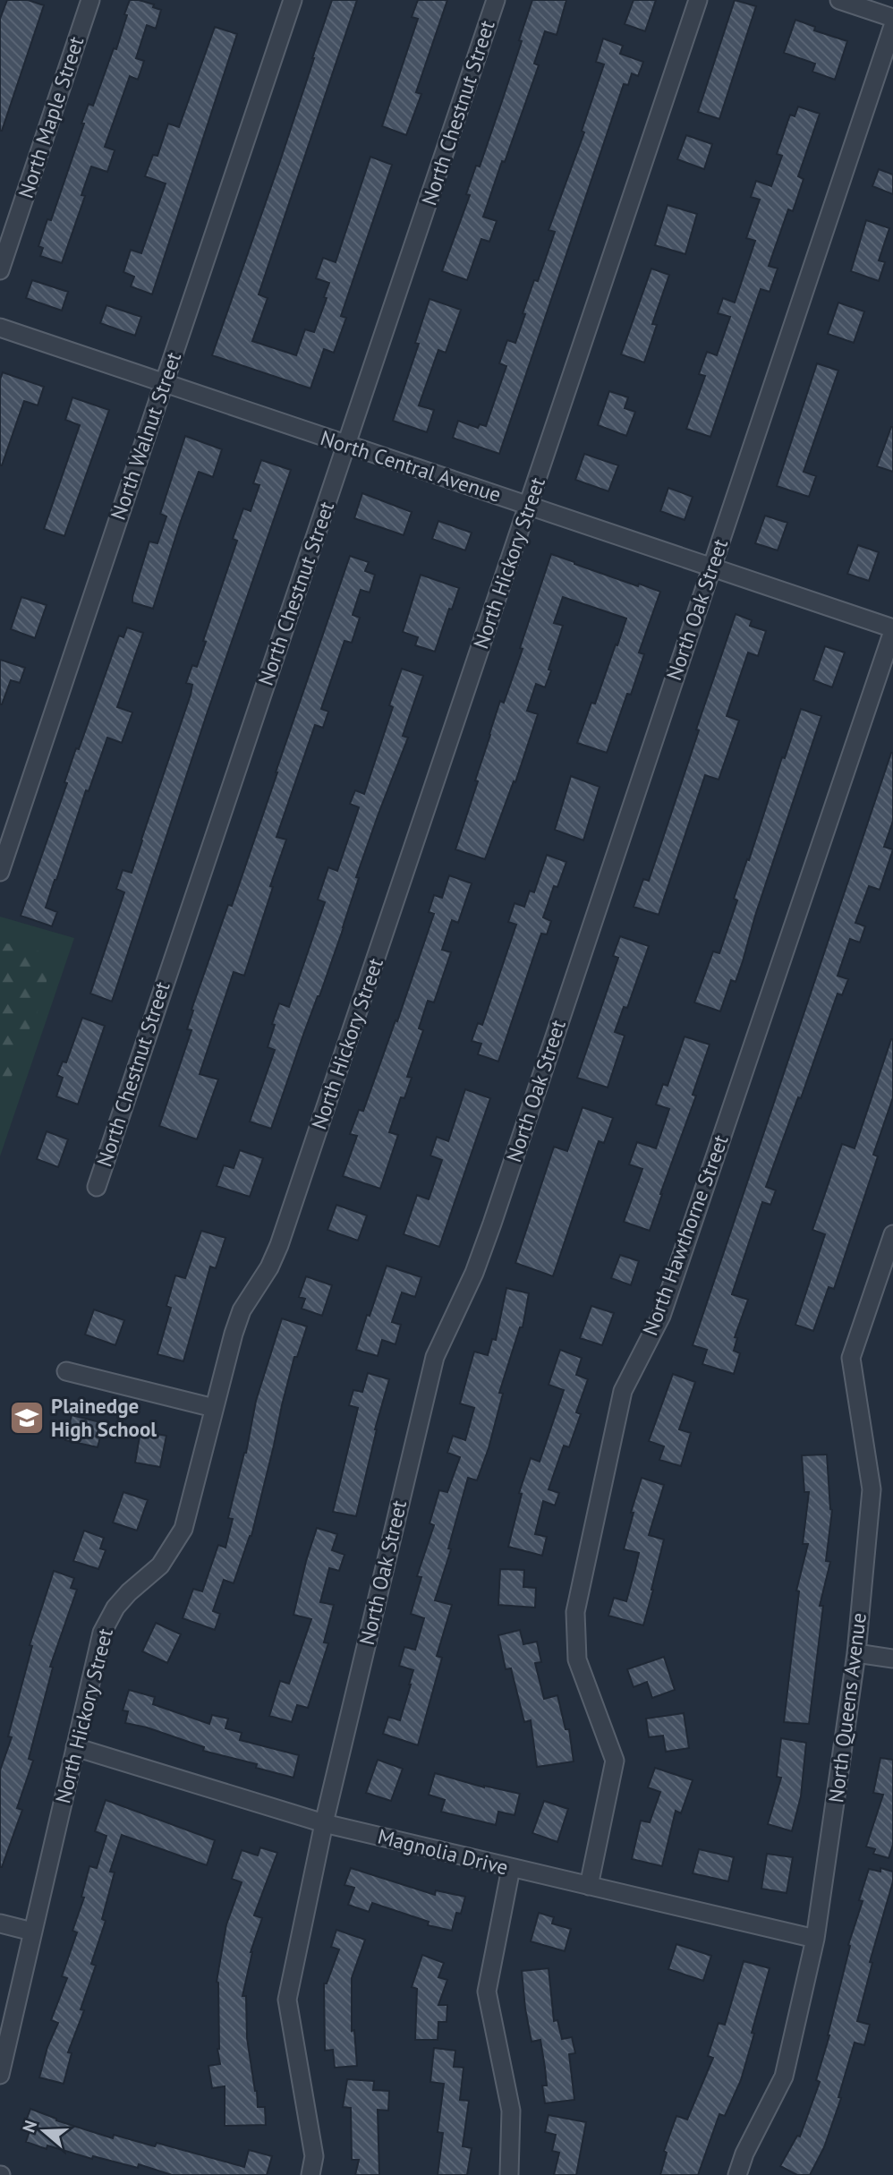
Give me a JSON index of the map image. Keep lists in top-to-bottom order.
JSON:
{
  "streets": {
    "street": [
      "North Chestnut Street",
      "North Maple Street",
      "North Walnut Street",
      "North Central Avenue",
      "North Hickory Street",
      "North Oak Street",
      "North Hawthorne Street",
      "North Queens Avenue",
      "Magnolia Drive"
    ]
  },
  "crossings": [
    ["North Chestnut Street", "North Central Avenue"],
    ["North Walnut Street", "North Central Avenue"],
    ["North Central Avenue", "North Hickory Street"],
    ["North Central Avenue", "North Oak Street"],
    ["North Central Avenue", "North Hawthorne Street"],
    ["North Hickory Street", "Magnolia Drive"],
    ["North Oak Street", "Magnolia Drive"],
    ["North Hawthorne Street", "Magnolia Drive"],
    ["North Queens Avenue", "Magnolia Drive"]
  ],
  "places": {
    "school or university": ["Plainedge High School"]
  },
  "north": "left"
}
